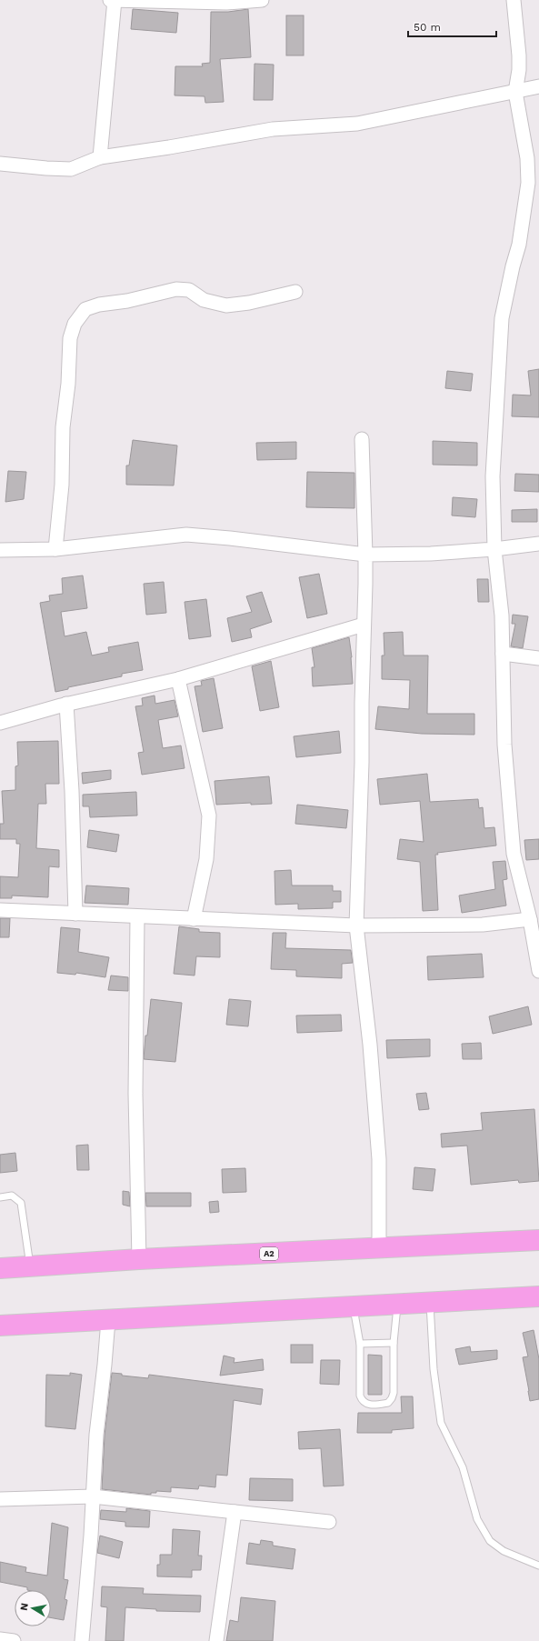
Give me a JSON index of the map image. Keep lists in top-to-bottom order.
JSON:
{
  "streets": {
    "highway": ["A2"]
  },
  "scale_bar": "50 m",
  "north": "left"
}
